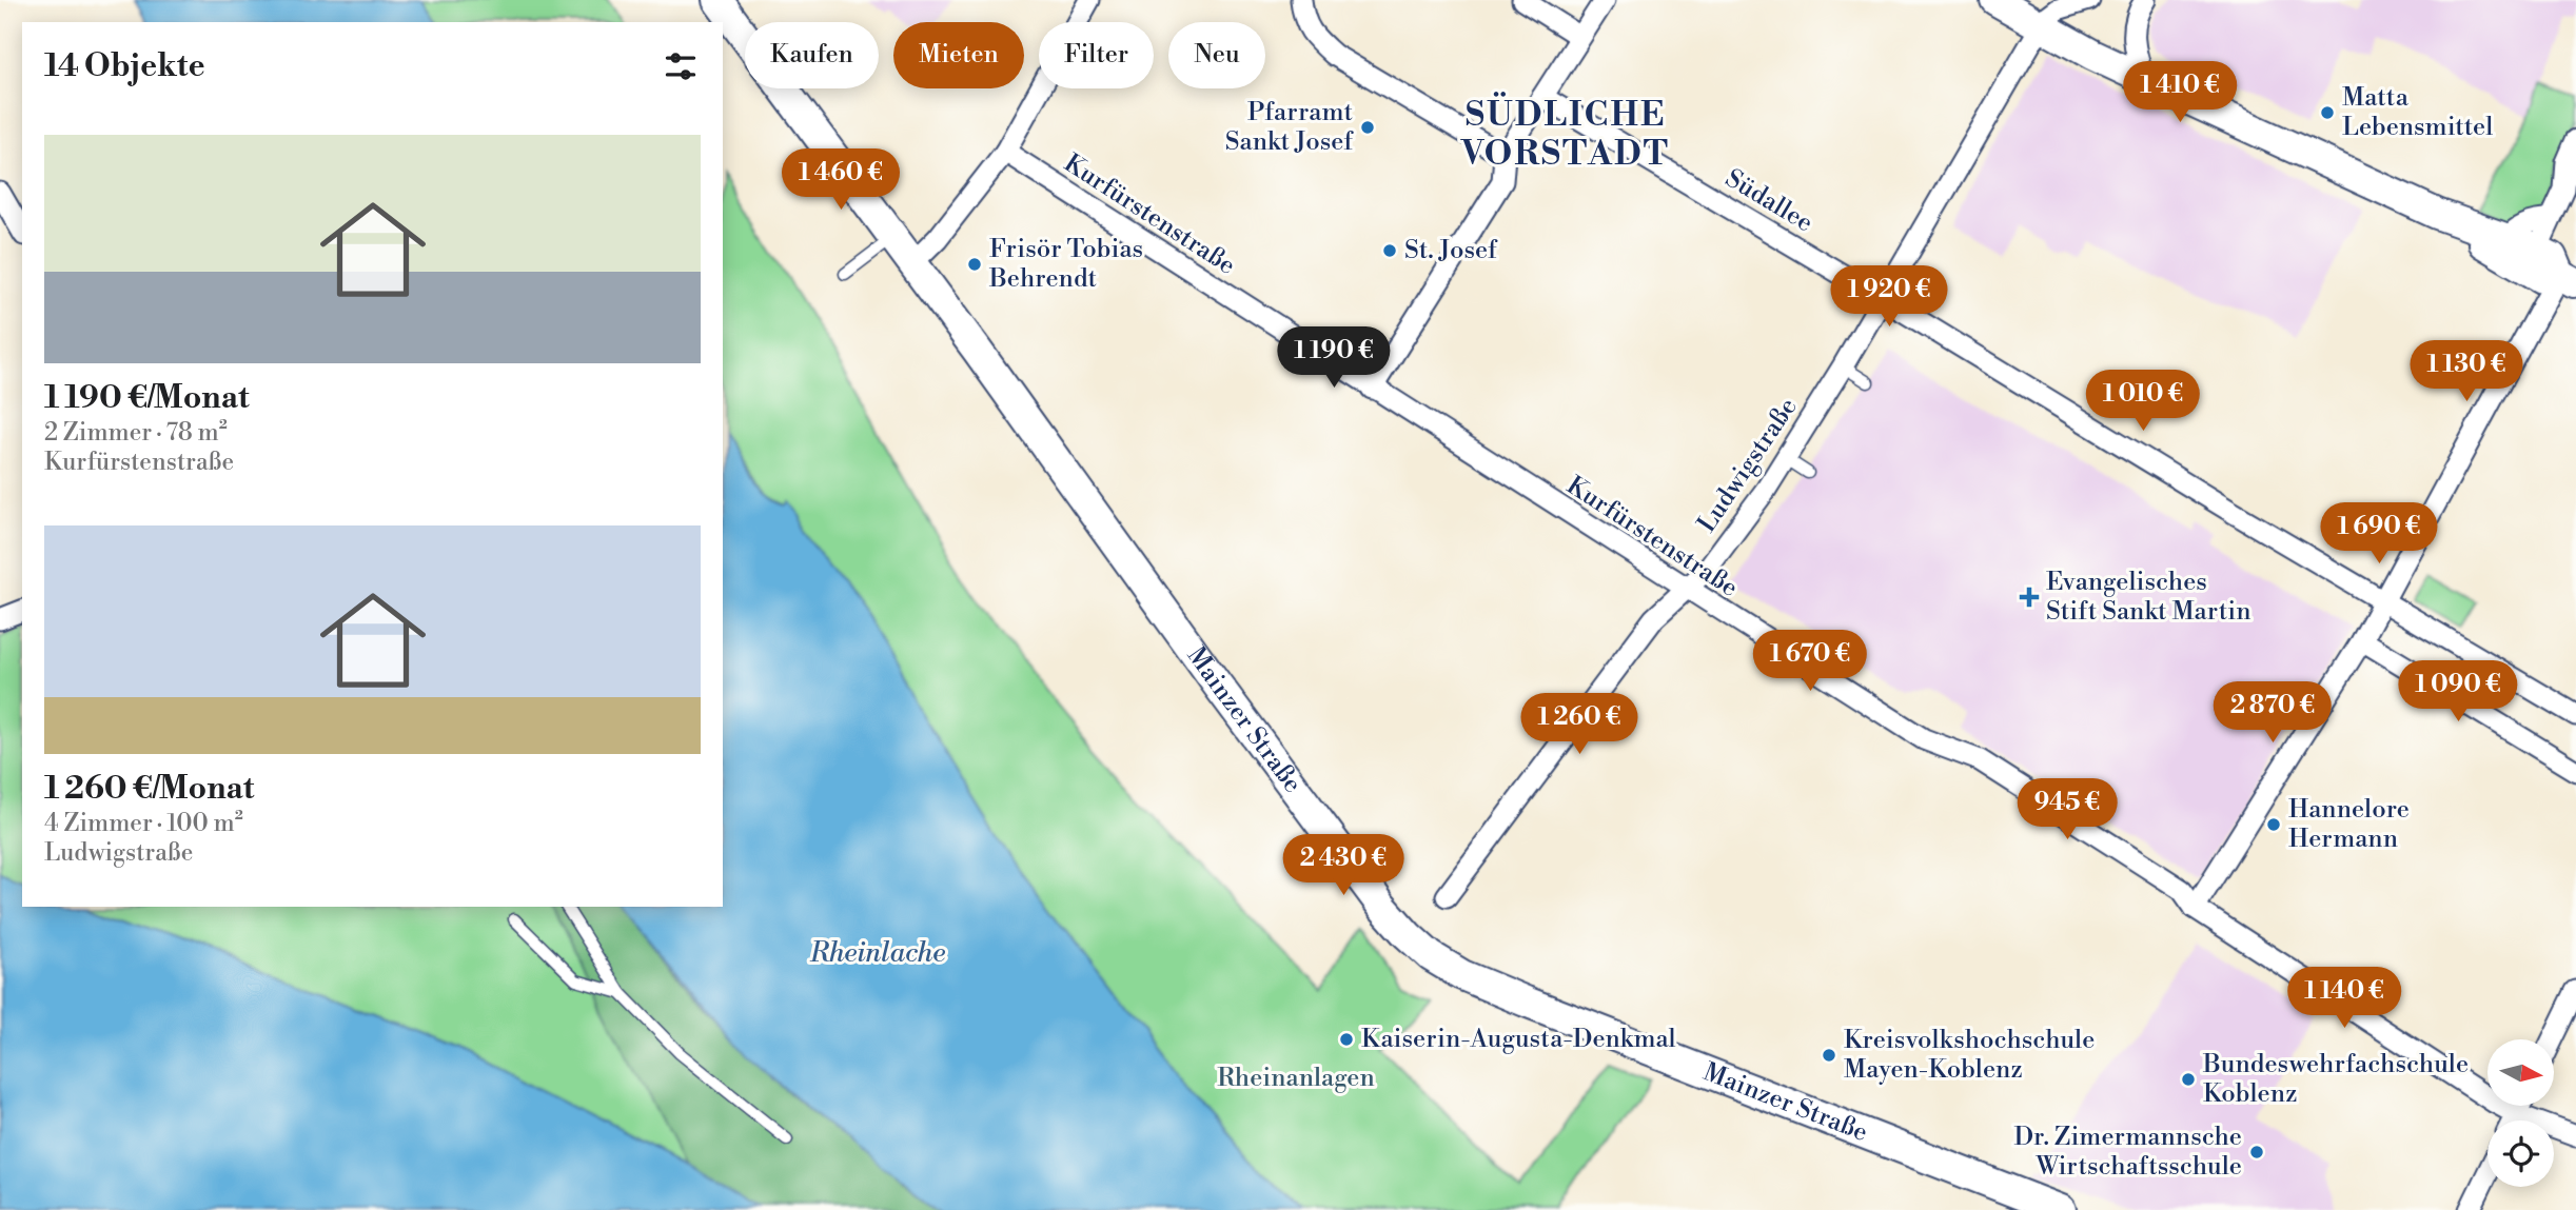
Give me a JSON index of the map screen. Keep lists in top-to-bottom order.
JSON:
{
  "streets": {
    "street": [
      "Südallee",
      "Kurfürstenstraße",
      "Ludwigstraße",
      "Mainzer Straße"
    ]
  },
  "crossings": [
    ["Südallee", "Ludwigstraße"],
    ["Kurfürstenstraße", "Ludwigstraße"]
  ],
  "districts": ["SÜDLICHE VORSTADT"],
  "water": ["Rheinlache"],
  "parks": ["Rheinanlagen"],
  "places": {
    "other": [
      "Matta Lebensmittel",
      "Pfarramt Sankt Josef",
      "St. Josef",
      "Frisör Tobias Behrendt",
      "Hannelore Hermann",
      "Kaiserin-Augusta-Denkmal",
      "Kreisvolkshochschule Mayen-Koblenz",
      "Bundeswehrfachschule Koblenz",
      "Dr. Zimermannsche Wirtschaftsschule"
    ],
    "health": ["Evangelisches Stift Sankt Martin"]
  },
  "north": "right",
  "page": {
    "chip": [
      "Kaufen",
      "Mieten",
      "Filter",
      "Neu"
    ],
    "heading": "14 Objekte",
    "price": [
      "1 410 €",
      "1 460 €",
      "1 920 €",
      "1 190 €",
      "1 130 €",
      "1 010 €",
      "1 690 €",
      "1 670 €",
      "1 090 €",
      "2 870 €",
      "1 260 €",
      "945 €",
      "2 430 €",
      "1 140 €"
    ],
    "list": [
      {
        "name": "1 190 €/Monat",
        "note": "2 Zimmer · 78 m² · Kurfürstenstraße"
      },
      {
        "name": "1 260 €/Monat",
        "note": "4 Zimmer · 100 m² · Ludwigstraße"
      }
    ]
  }
}
